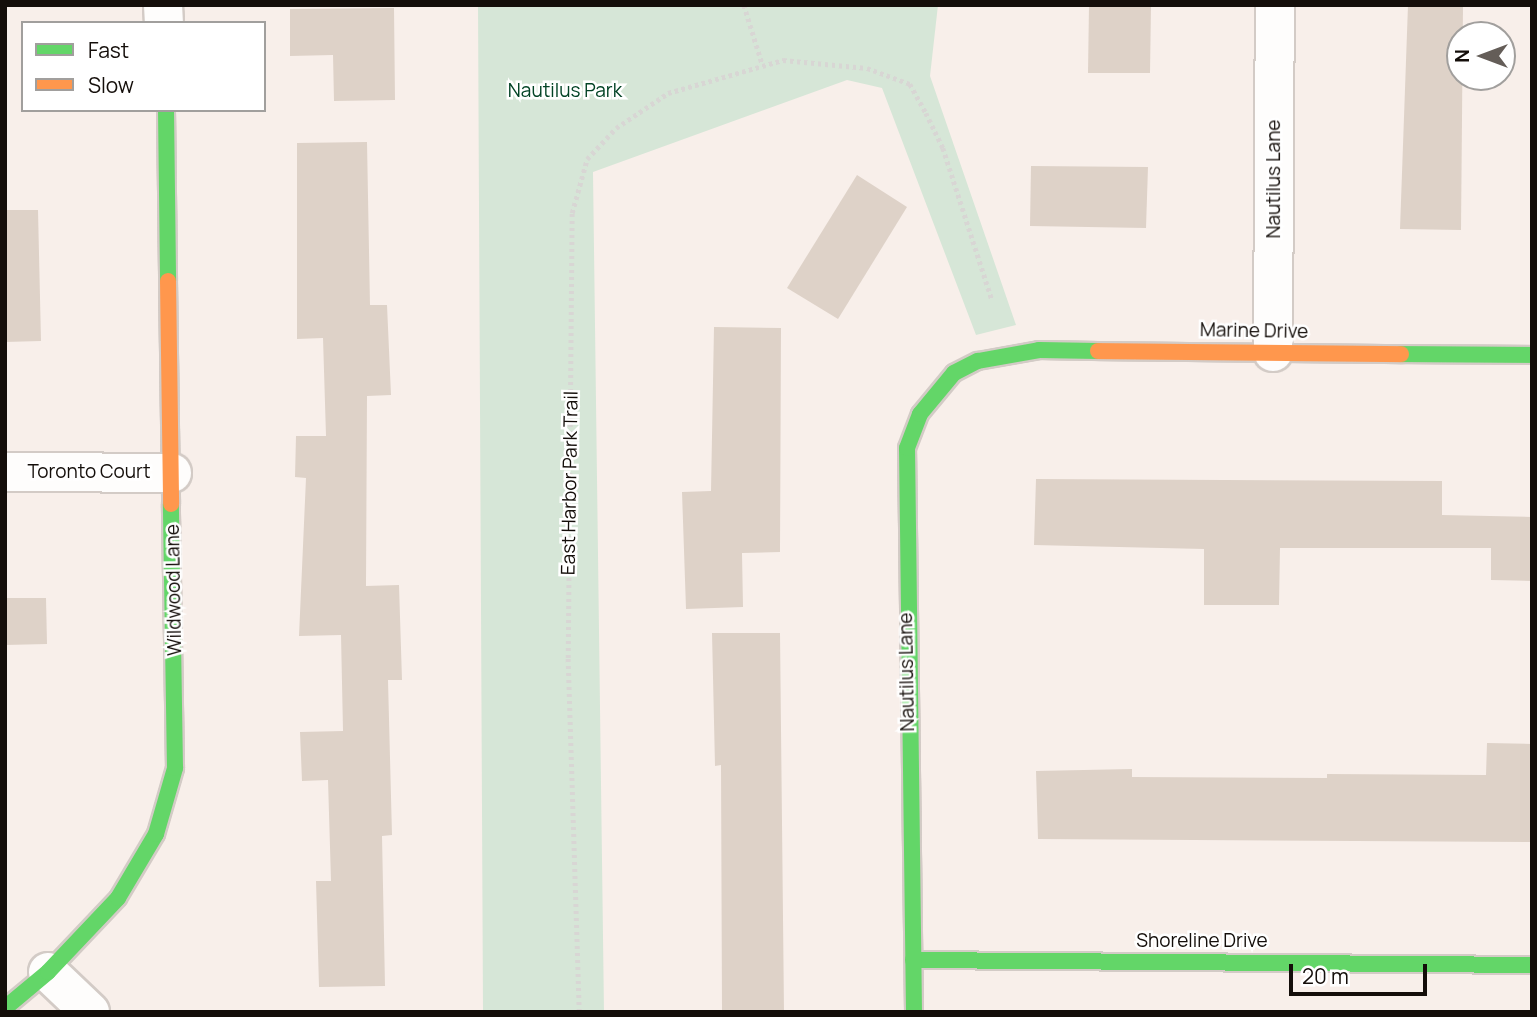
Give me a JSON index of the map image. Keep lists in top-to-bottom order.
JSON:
{
  "streets": {
    "street": [
      "Nautilus Lane",
      "Marine Drive",
      "Toronto Court",
      "Wildwood Lane",
      "Shoreline Drive"
    ],
    "path": ["East Harbor Park Trail"]
  },
  "crossings": [
    ["Nautilus Lane", "Marine Drive"],
    ["Nautilus Lane", "Shoreline Drive"],
    ["Toronto Court", "Wildwood Lane"]
  ],
  "parks": ["Nautilus Park"],
  "legend": ["Fast", "Slow"],
  "scale_bar": "20 m",
  "north": "left"
}
